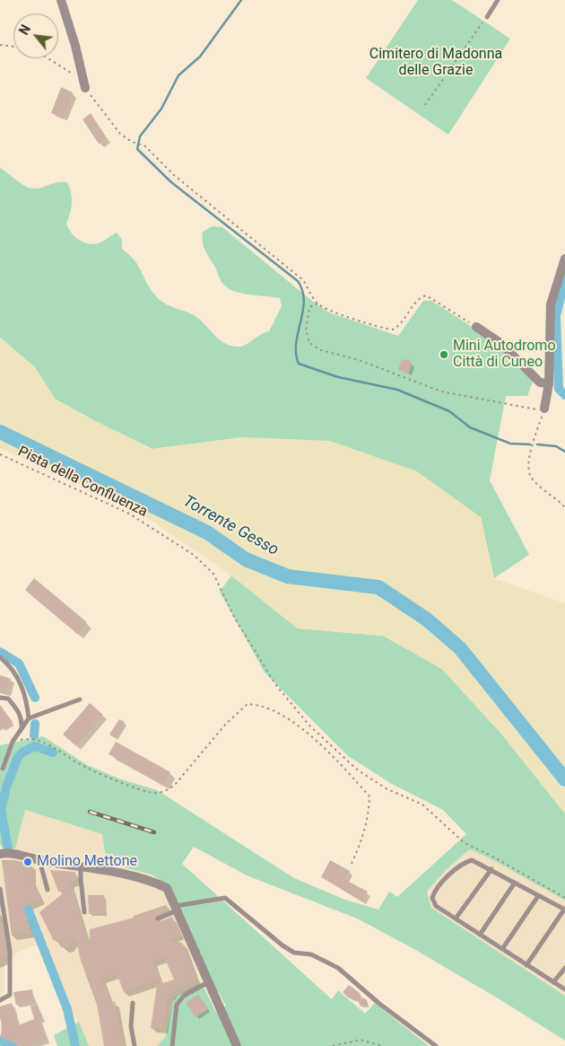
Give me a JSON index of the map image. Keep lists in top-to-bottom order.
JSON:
{
  "streets": {
    "path": ["Pista della Confluenza"]
  },
  "water": ["Torrente Gesso"],
  "parks": ["Cimitero di Madonna delle Grazie"],
  "places": ["Mini Autodromo Città di Cuneo", "Molino Mettone"],
  "north": "top left"
}
